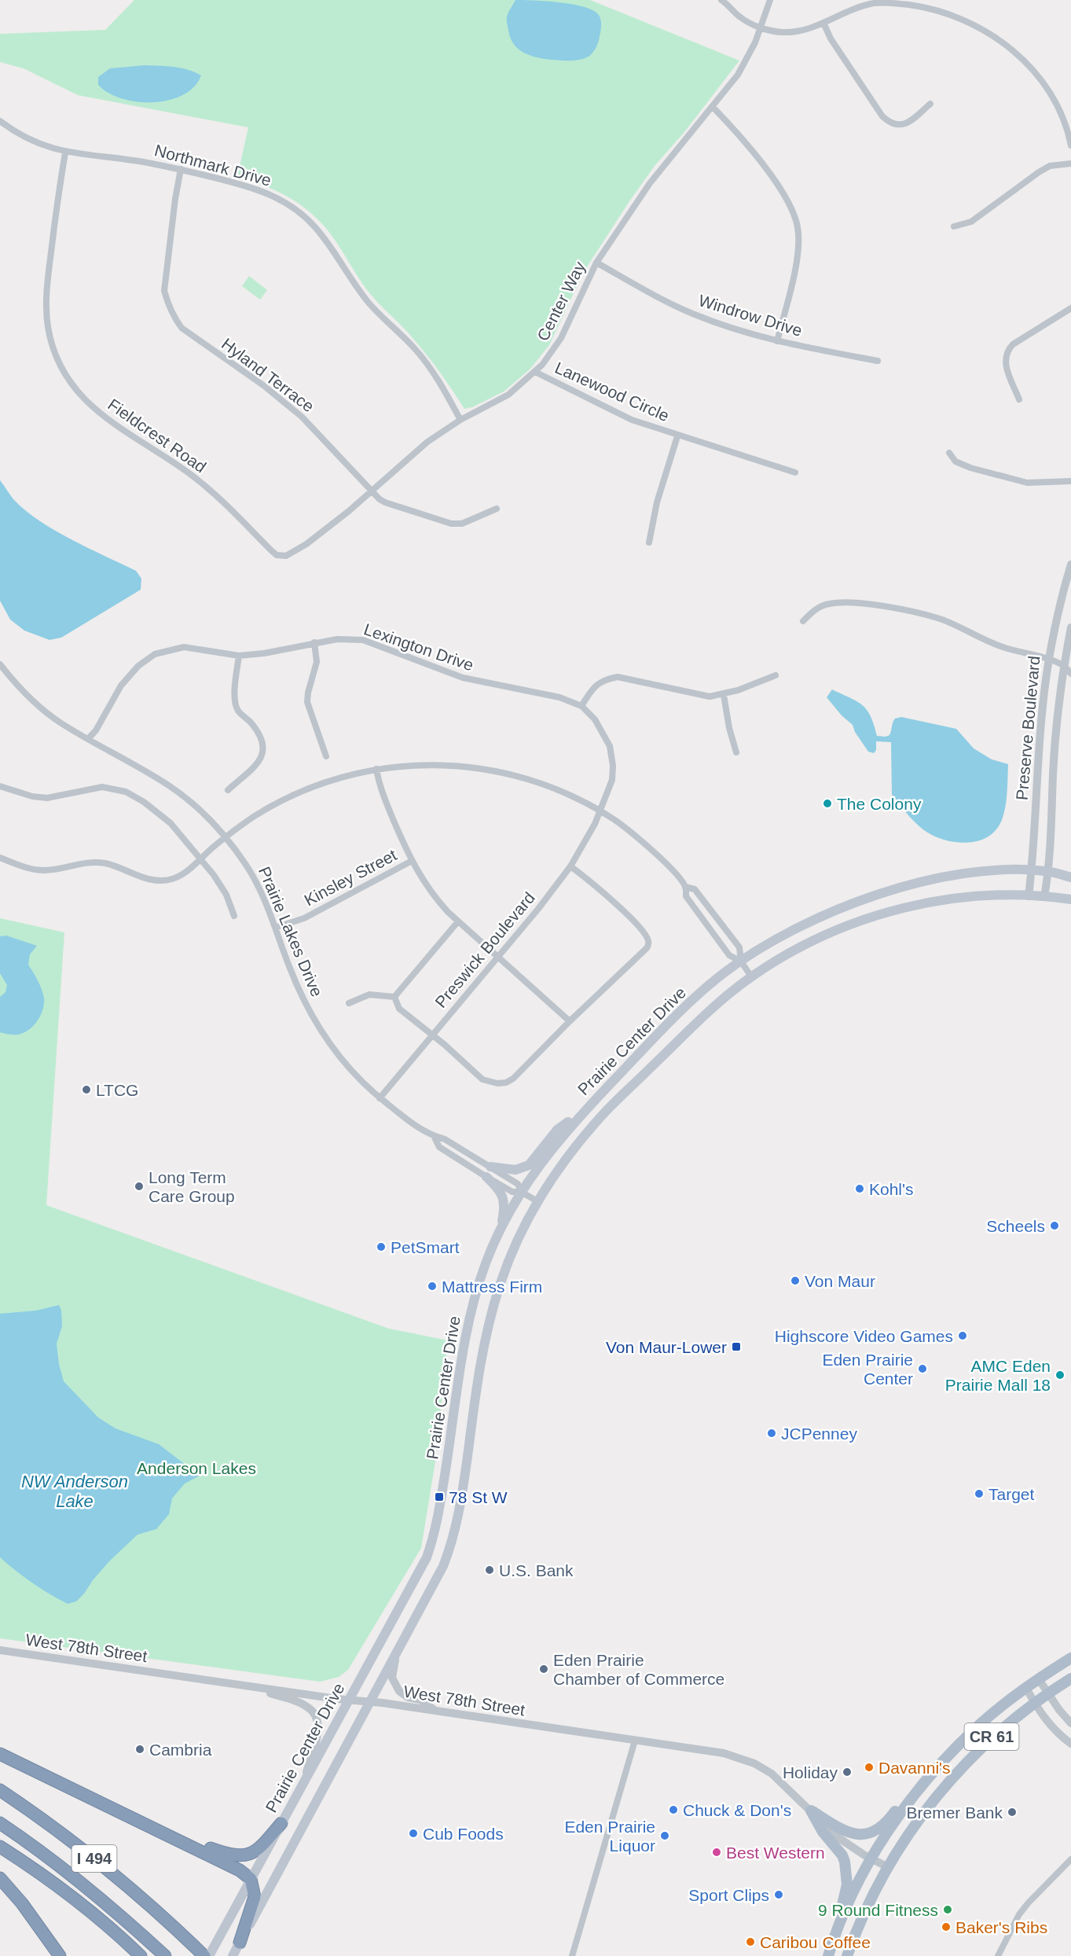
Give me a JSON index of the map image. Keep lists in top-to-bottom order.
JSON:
{
  "streets": {
    "highway": ["I 494"],
    "main road": ["Prairie Center Drive", "CR 61"],
    "street": [
      "Northmark Drive",
      "Center Way",
      "Windrow Drive",
      "Hyland Terrace",
      "Lanewood Circle",
      "Fieldcrest Road",
      "Lexington Drive",
      "Preserve Boulevard",
      "Kinsley Street",
      "Prairie Lakes Drive",
      "Preswick Boulevard",
      "West 78th Street"
    ]
  },
  "crossings": [
    ["Northmark Drive", "Center Way"],
    ["Northmark Drive", "Hyland Terrace"],
    ["Northmark Drive", "Fieldcrest Road"],
    ["Center Way", "Windrow Drive"],
    ["Center Way", "Hyland Terrace"],
    ["Center Way", "Lanewood Circle"],
    ["Center Way", "Fieldcrest Road"],
    ["Lexington Drive", "Prairie Lakes Drive"],
    ["Lexington Drive", "Preswick Boulevard"],
    ["Preserve Boulevard", "Prairie Center Drive"],
    ["Kinsley Street", "Prairie Lakes Drive"],
    ["Prairie Lakes Drive", "Preswick Boulevard"],
    ["Prairie Lakes Drive", "Prairie Center Drive"],
    ["Prairie Center Drive", "West 78th Street"],
    ["West 78th Street", "CR 61"]
  ],
  "water": ["NW Anderson Lake"],
  "parks": ["Anderson Lakes"],
  "places": {
    "other": [
      "The Colony",
      "LTCG",
      "Long Term Care Group",
      "Kohl's",
      "Scheels",
      "PetSmart",
      "Von Maur",
      "Mattress Firm",
      "Highscore Video Games",
      "Eden Prairie Center",
      "AMC Eden Prairie Mall 18",
      "JCPenney",
      "Target",
      "U.S. Bank",
      "Eden Prairie Chamber of Commerce",
      "Cambria",
      "Davanni's",
      "Holiday",
      "Chuck & Don's",
      "Bremer Bank",
      "Cub Foods",
      "Eden Prairie Liquor",
      "Best Western",
      "Sport Clips",
      "9 Round Fitness",
      "Baker's Ribs",
      "Caribou Coffee"
    ],
    "transit": ["Von Maur-Lower", "78 St W"]
  }
}
